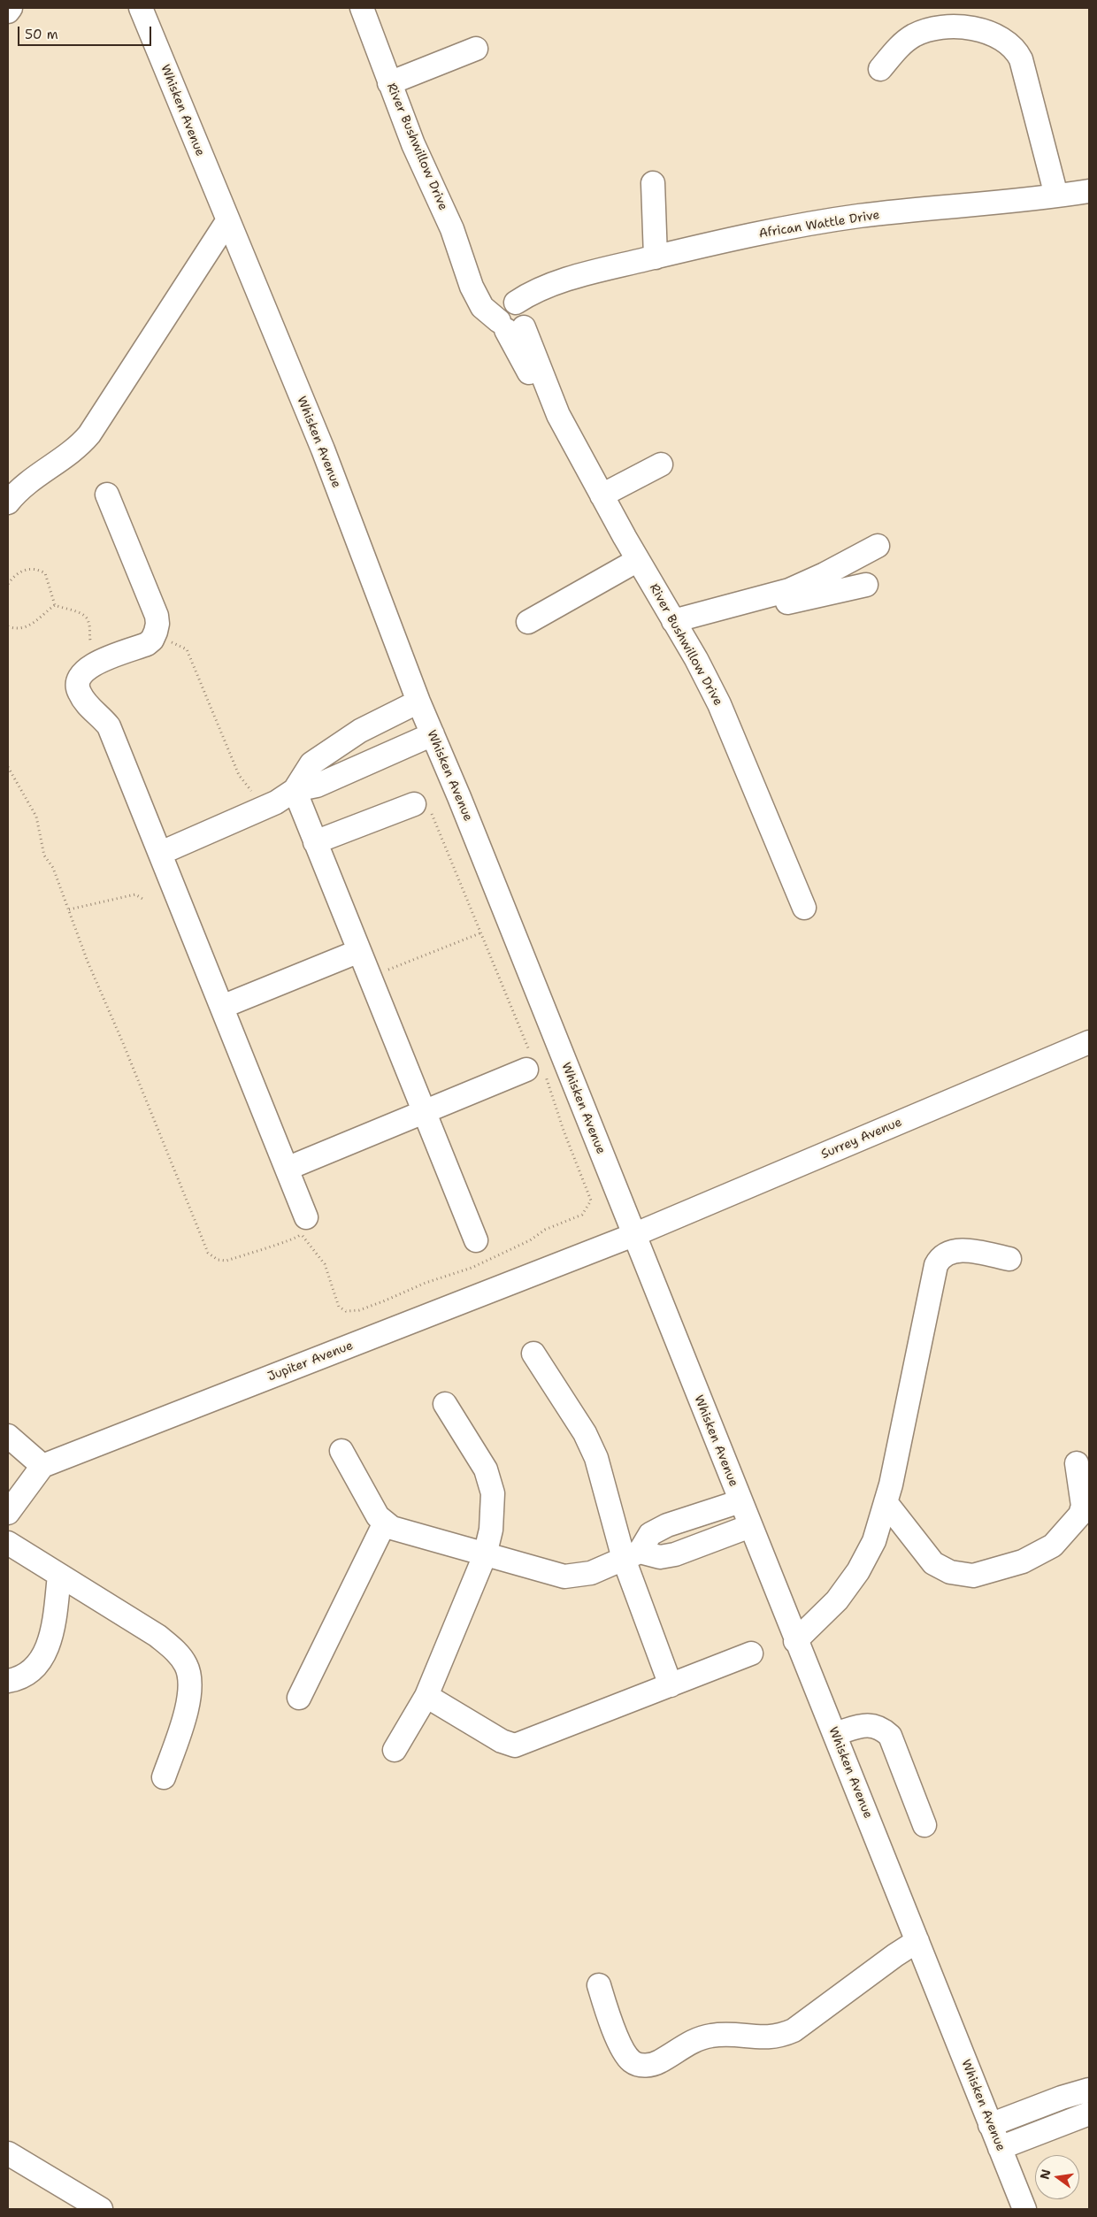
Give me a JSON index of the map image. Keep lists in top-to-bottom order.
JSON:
{
  "streets": {
    "street": [
      "Whisken Avenue",
      "River Bushwillow Drive",
      "African Wattle Drive",
      "Surrey Avenue",
      "Jupiter Avenue"
    ]
  },
  "crossings": [
    ["Whisken Avenue", "Surrey Avenue"],
    ["Whisken Avenue", "Jupiter Avenue"],
    ["River Bushwillow Drive", "African Wattle Drive"],
    ["Surrey Avenue", "Jupiter Avenue"]
  ],
  "scale_bar": "50 m",
  "north": "left"
}
